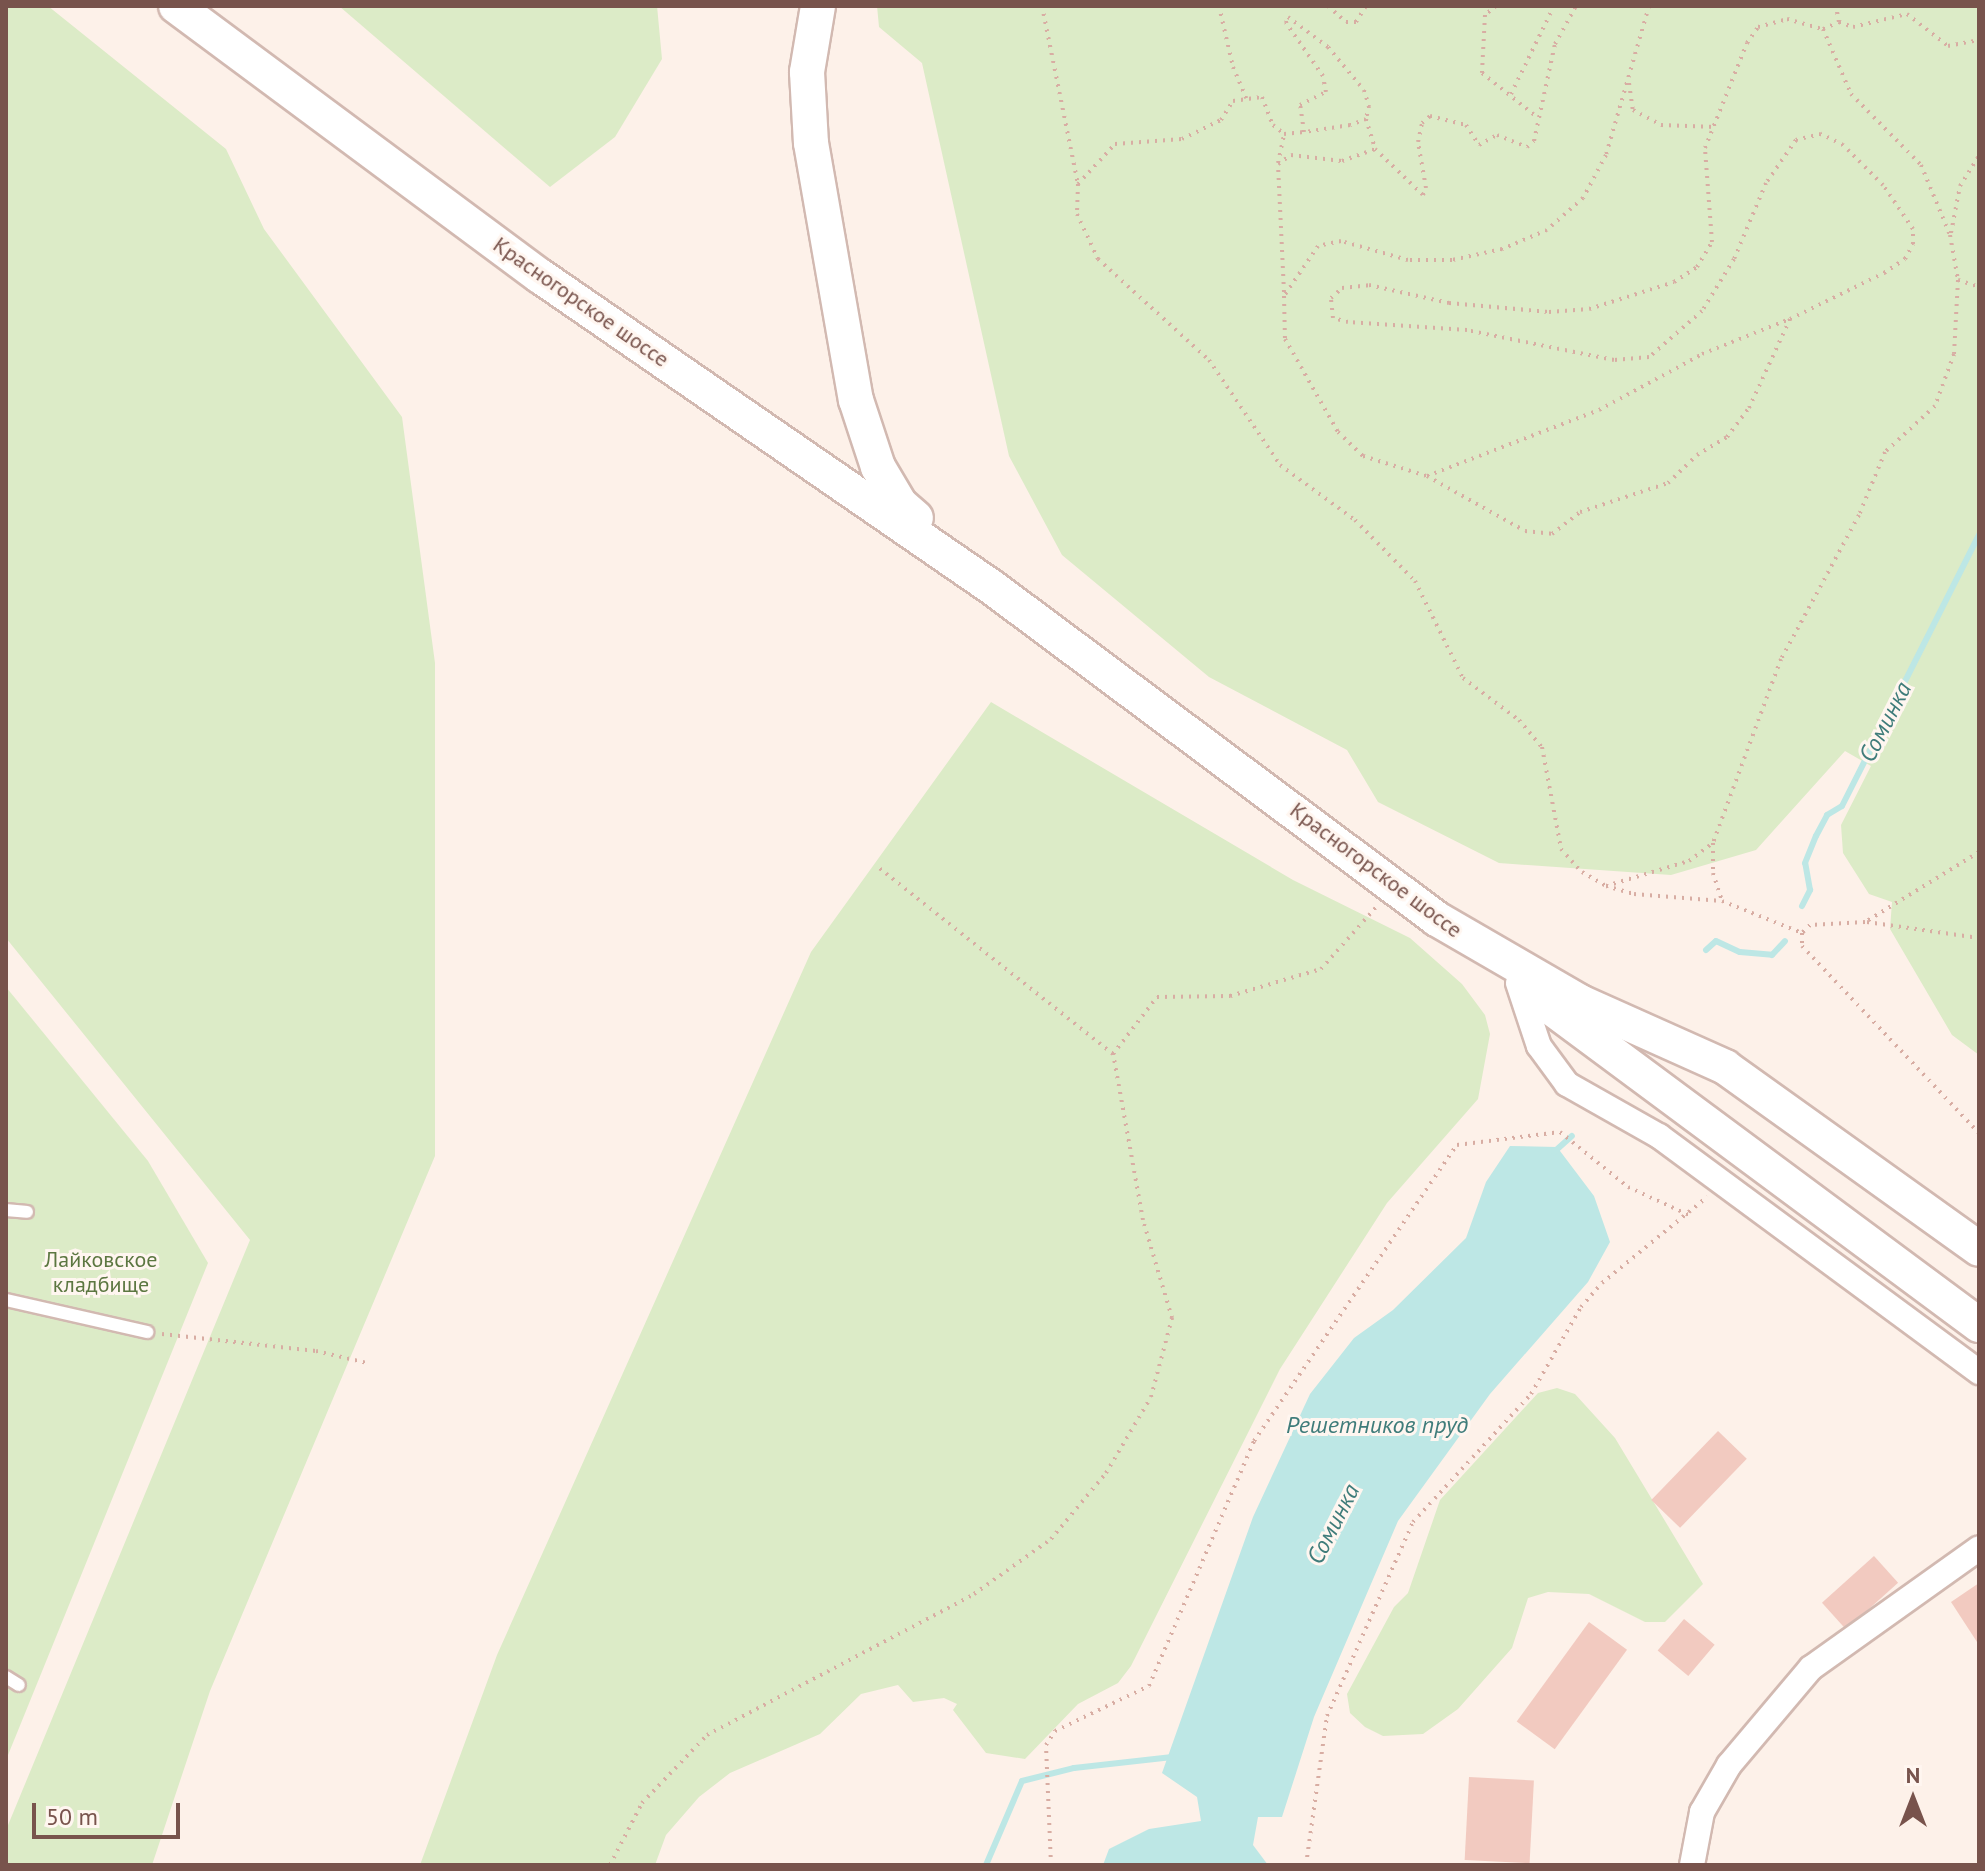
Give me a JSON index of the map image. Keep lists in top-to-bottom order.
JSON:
{
  "streets": {
    "main road": ["Красногорское шоссе"]
  },
  "water": ["Соминка", "Решетников пруд"],
  "parks": ["Лайковское кладбище"],
  "scale_bar": "50 m",
  "north": "top"
}
